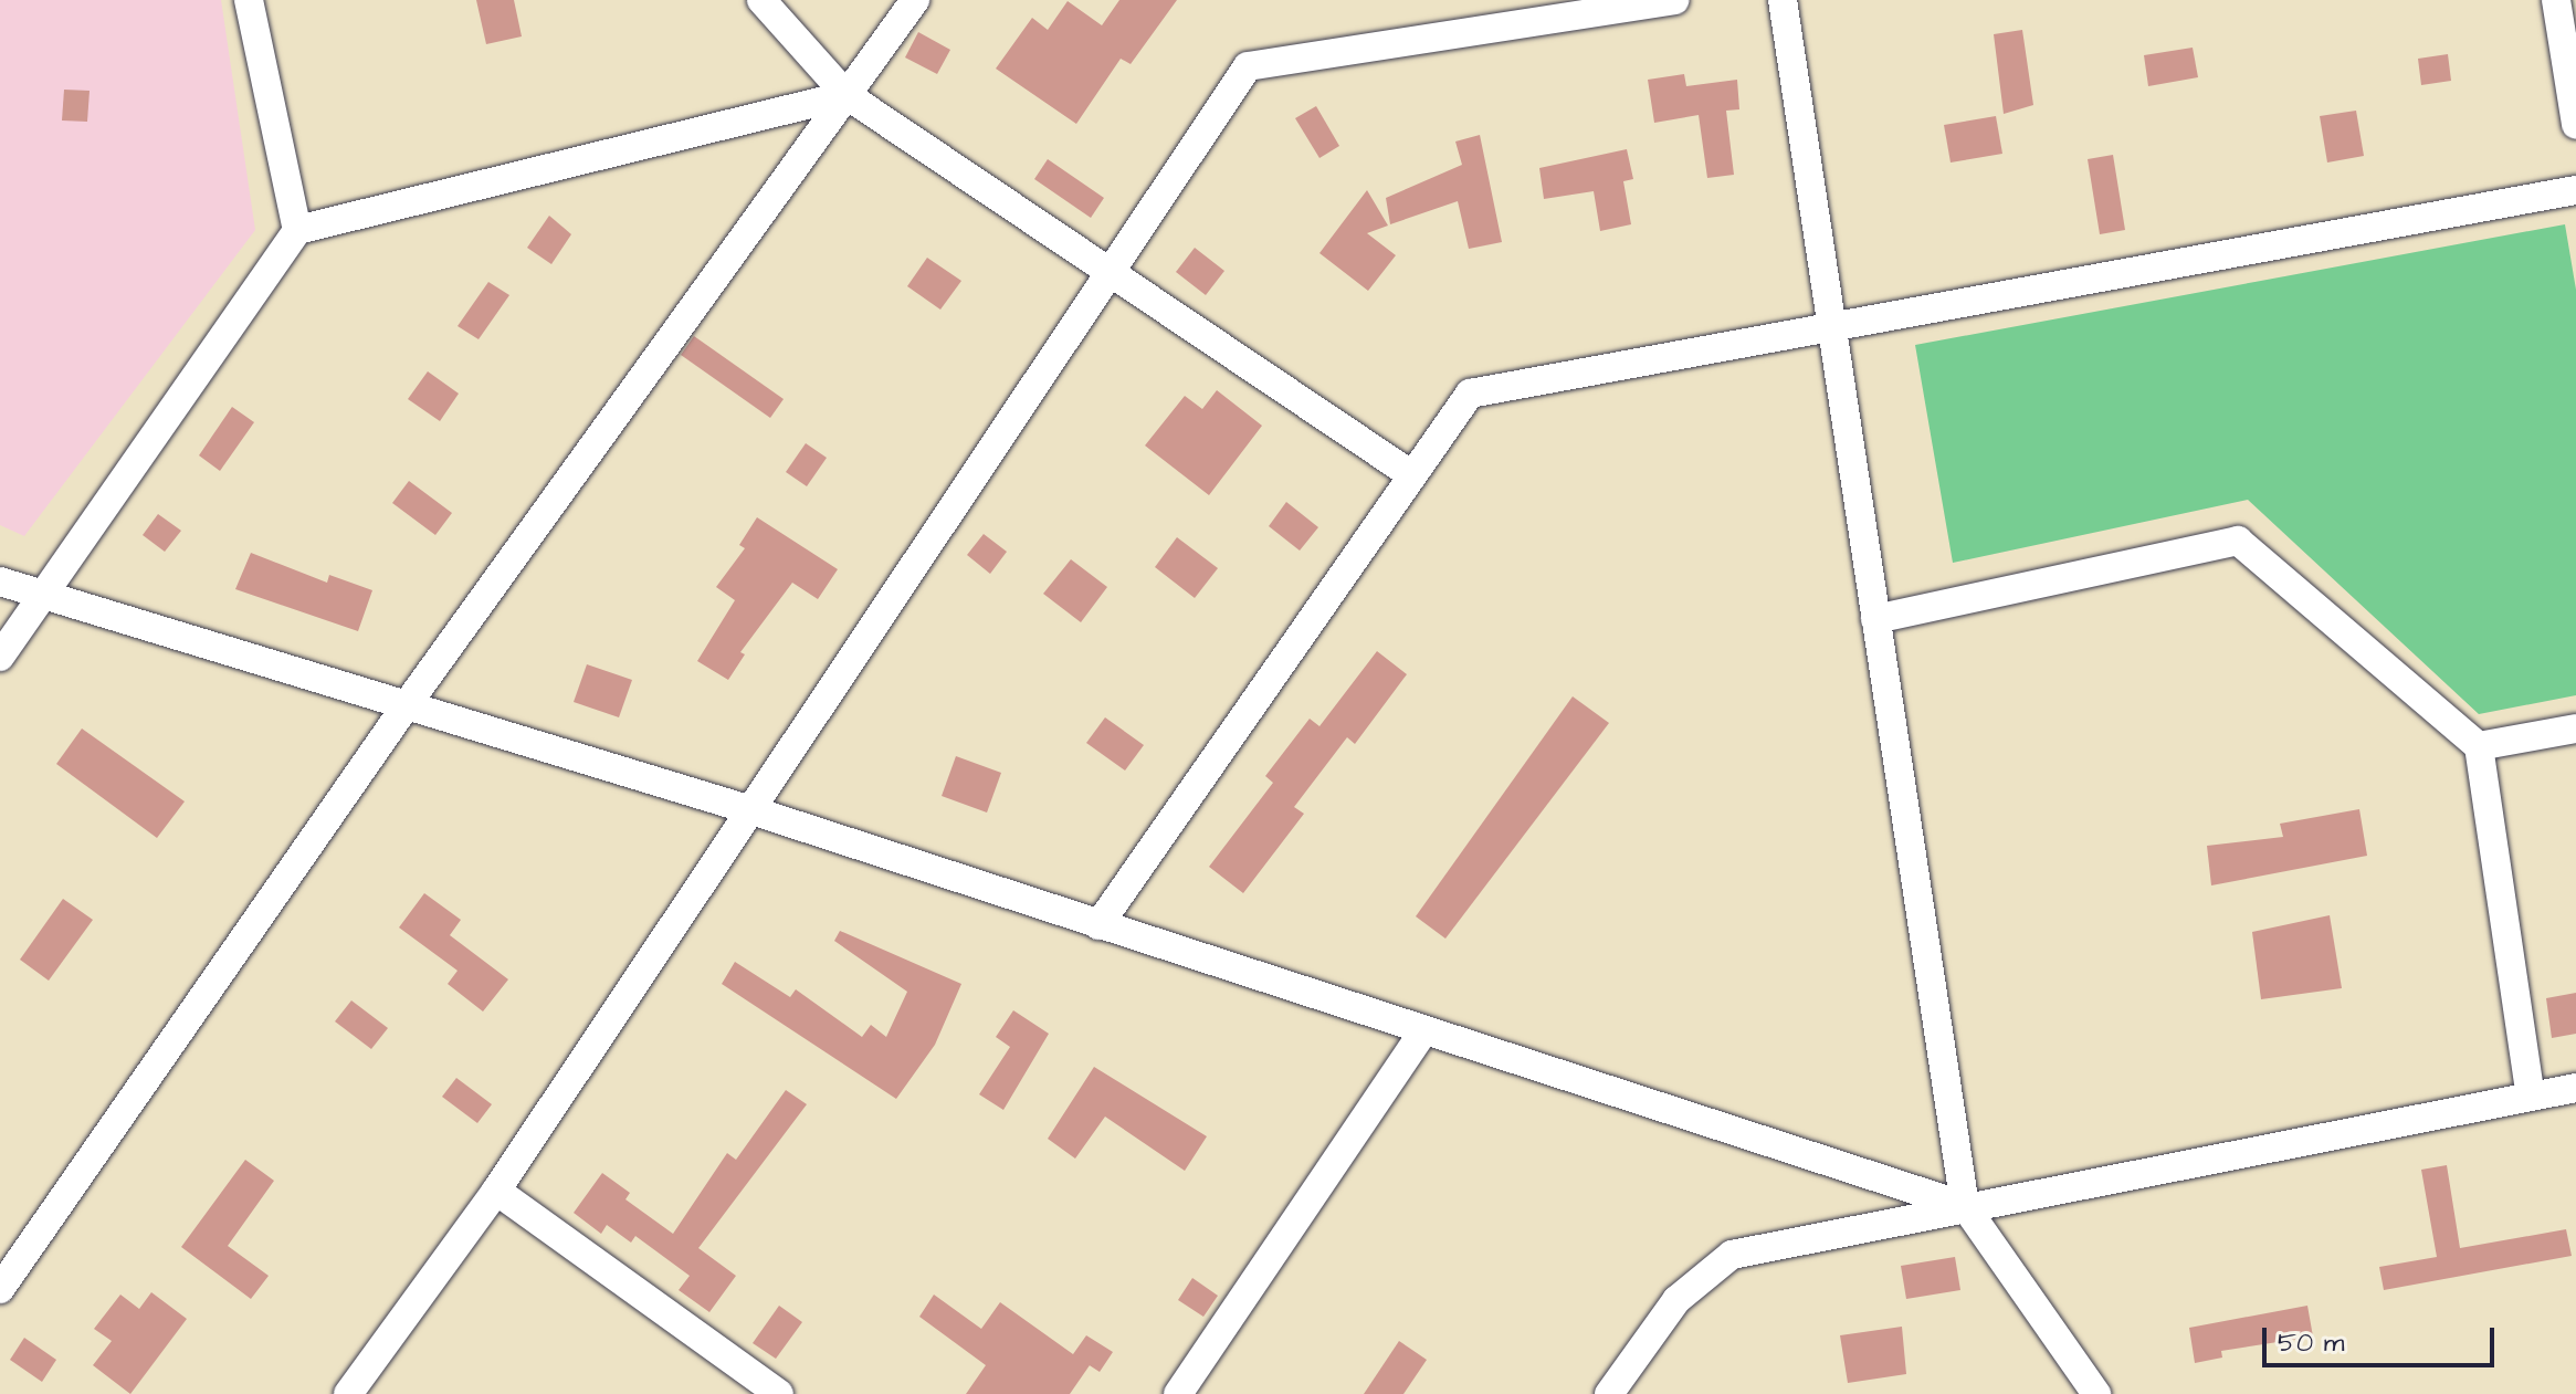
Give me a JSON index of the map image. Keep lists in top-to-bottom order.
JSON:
{
  "scale_bar": "50 m"
}
